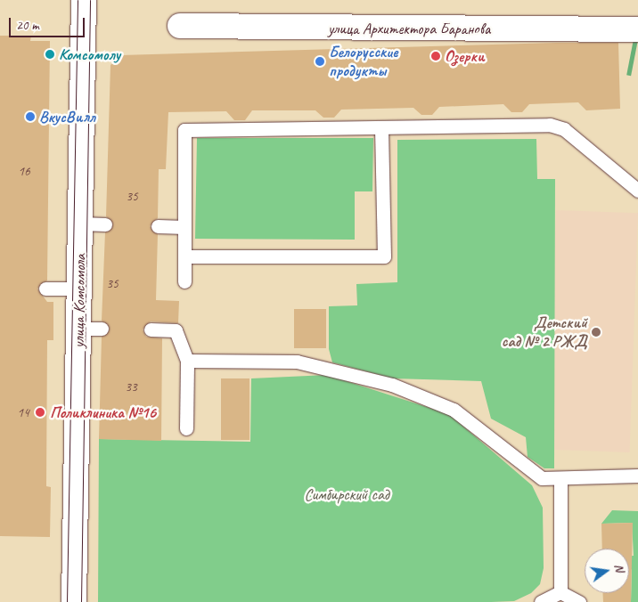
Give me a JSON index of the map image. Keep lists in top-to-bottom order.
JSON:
{
  "streets": {
    "main road": ["улица Архитектора Баранова", "улица Комсомола"]
  },
  "parks": ["Симбирский сад"],
  "places": [
    "Комсомолу",
    "Озерки",
    "Белорусские продукты",
    "ВкусВилл",
    "Детский сад № 2 РЖД",
    "Поликлиника №16"
  ],
  "house_numbers": [
    "16",
    "35",
    "35",
    "33",
    "14"
  ],
  "scale_bar": "20 m",
  "north": "right"
}
